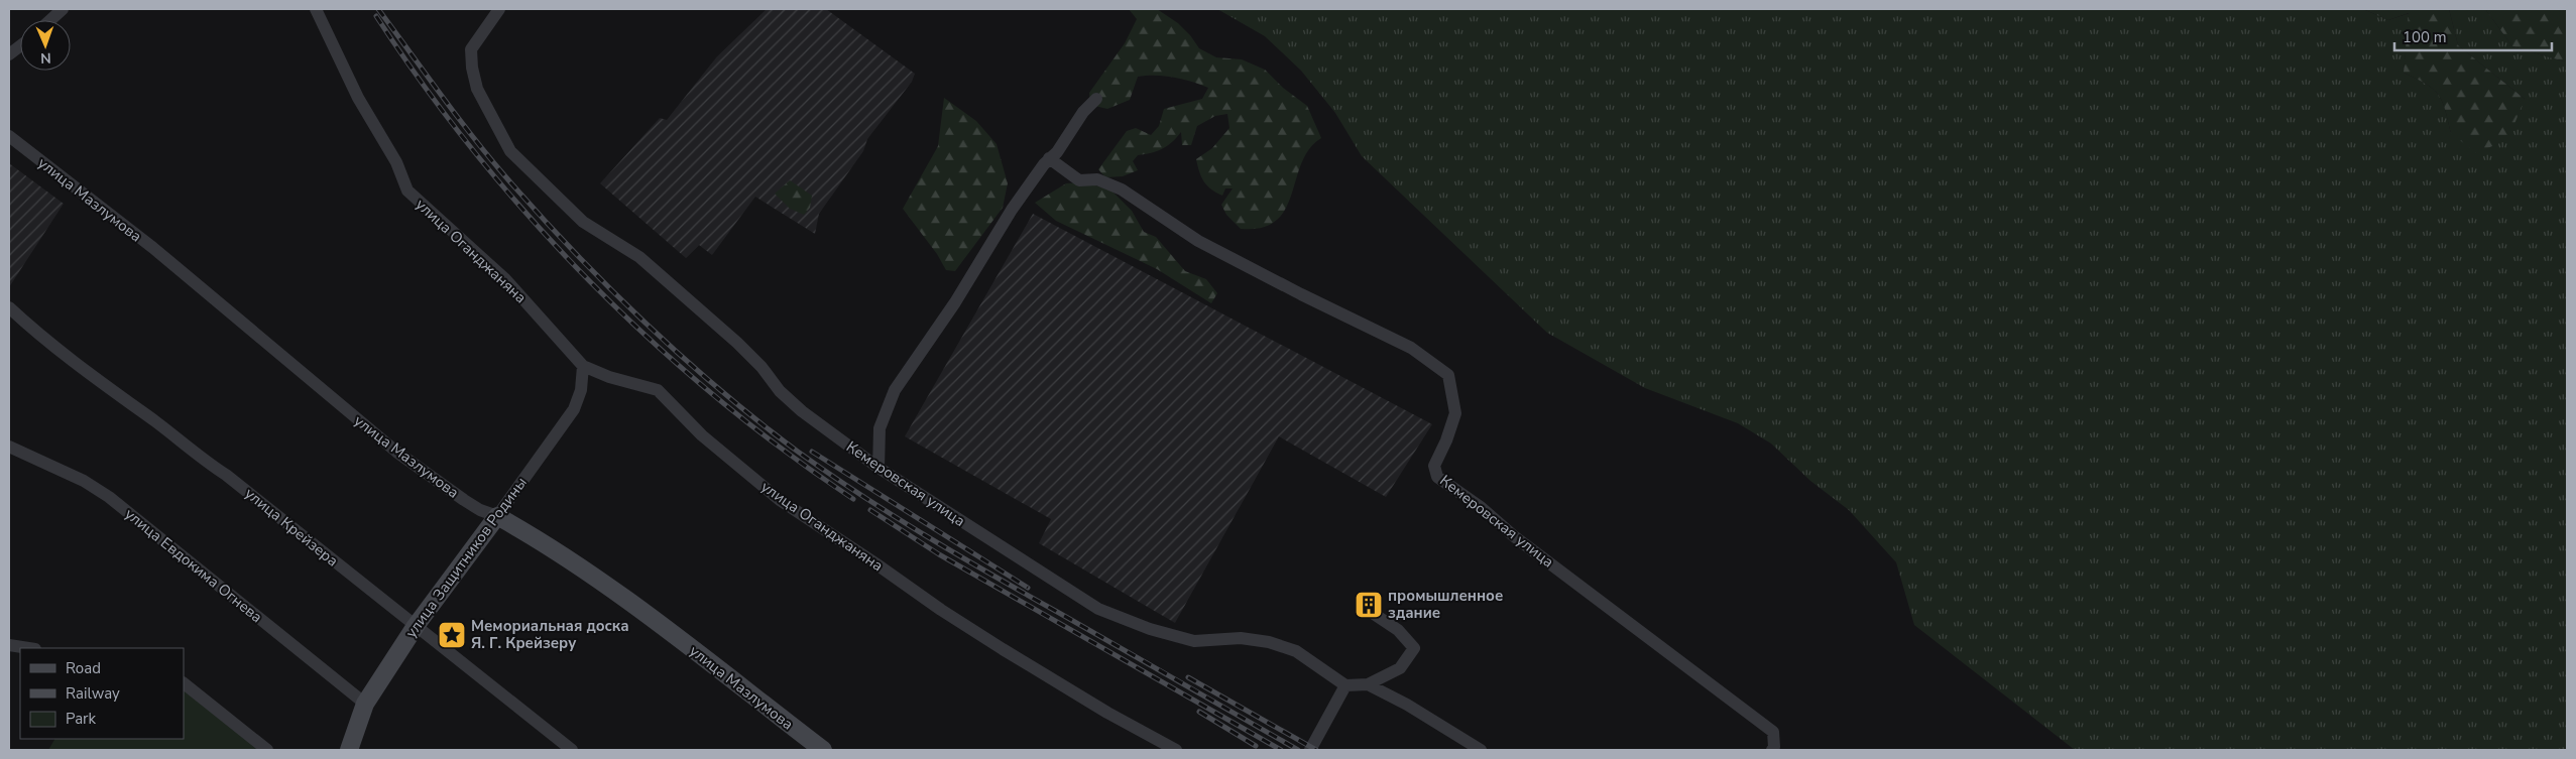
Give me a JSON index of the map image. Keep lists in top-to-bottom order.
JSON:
{
  "streets": {
    "street": [
      "улица Мазлумова",
      "улица Оганджаняна",
      "Кемеровская улица",
      "улица Крейзера",
      "улица Защитников Родины",
      "улица Евдокима Огнева"
    ]
  },
  "crossings": [
    ["улица Мазлумова", "улица Защитников Родины"],
    ["улица Оганджаняна", "улица Защитников Родины"],
    ["улица Крейзера", "улица Защитников Родины"],
    ["улица Защитников Родины", "улица Евдокима Огнева"]
  ],
  "places": {
    "building": ["промышленное здание"],
    "place": ["Мемориальная доска Я. Г. Крейзеру"]
  },
  "legend": ["Road", "Railway", "Park"],
  "scale_bar": "100 m",
  "north": "bottom"
}
